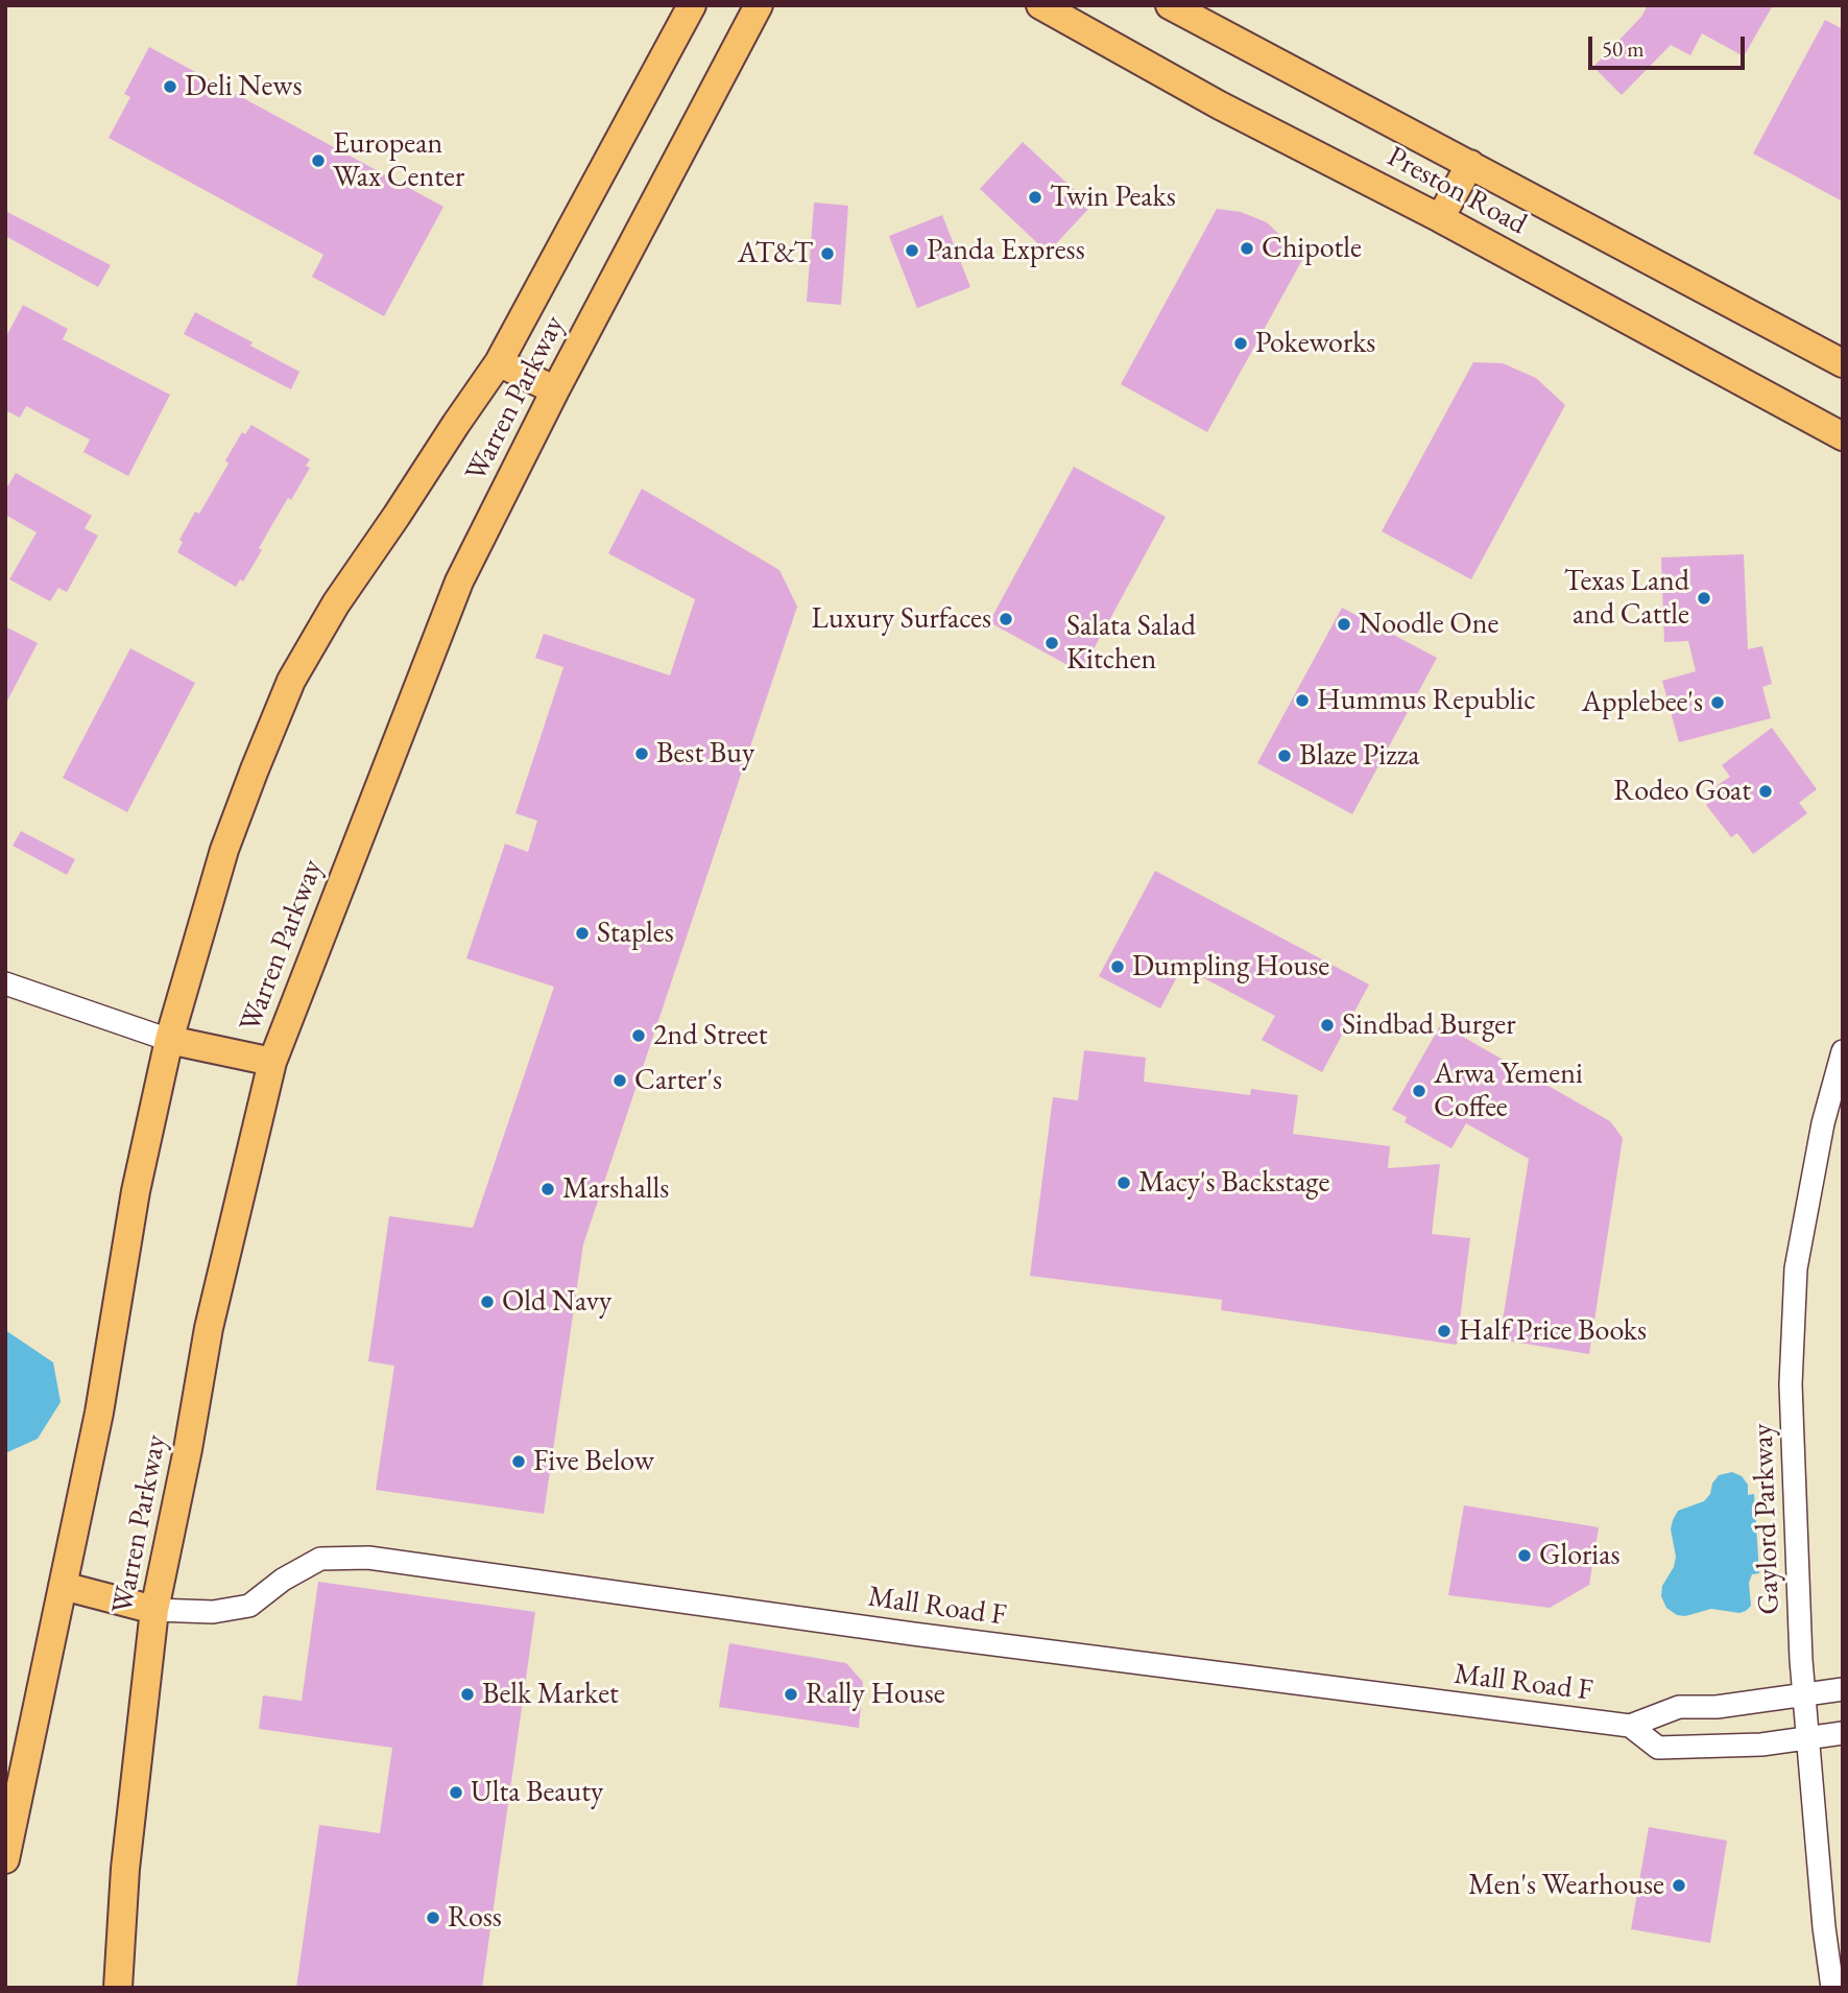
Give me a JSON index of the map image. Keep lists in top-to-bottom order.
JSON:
{
  "streets": {
    "main road": ["Preston Road", "Warren Parkway"],
    "street": ["Gaylord Parkway", "Mall Road F"]
  },
  "crossings": [
    ["Warren Parkway", "Mall Road F"],
    ["Gaylord Parkway", "Mall Road F"]
  ],
  "places": [
    "Deli News",
    "European Wax Center",
    "Twin Peaks",
    "Chipotle",
    "Panda Express",
    "AT&T",
    "Pokeworks",
    "Texas Land and Cattle",
    "Luxury Surfaces",
    "Noodle One",
    "Salata Salad Kitchen",
    "Hummus Republic",
    "Applebee's",
    "Best Buy",
    "Blaze Pizza",
    "Rodeo Goat",
    "Staples",
    "Dumpling House",
    "Sindbad Burger",
    "2nd Street",
    "Carter's",
    "Arwa Yemeni Coffee",
    "Macy's Backstage",
    "Marshalls",
    "Old Navy",
    "Half Price Books",
    "Five Below",
    "Glorias",
    "Belk Market",
    "Rally House",
    "Ulta Beauty",
    "Men's Wearhouse",
    "Ross"
  ],
  "scale_bar": "50 m"
}
